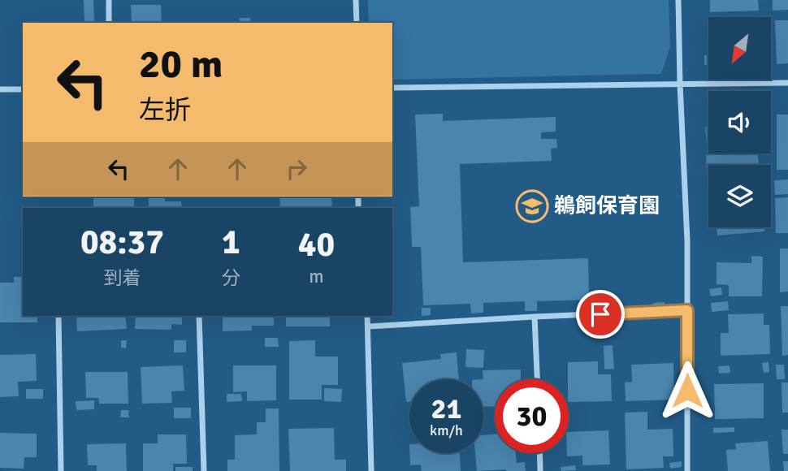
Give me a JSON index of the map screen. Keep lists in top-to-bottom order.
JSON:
{
  "places": {
    "school or university": ["鵜飼保育園"]
  },
  "north": "bottom left",
  "page": {
    "turn": ["20 m", "左折"],
    "eta": [
      "08:37",
      "到着",
      "1",
      "分",
      "40",
      "m"
    ],
    "speed": "21 km/h",
    "limit": "30"
  }
}
